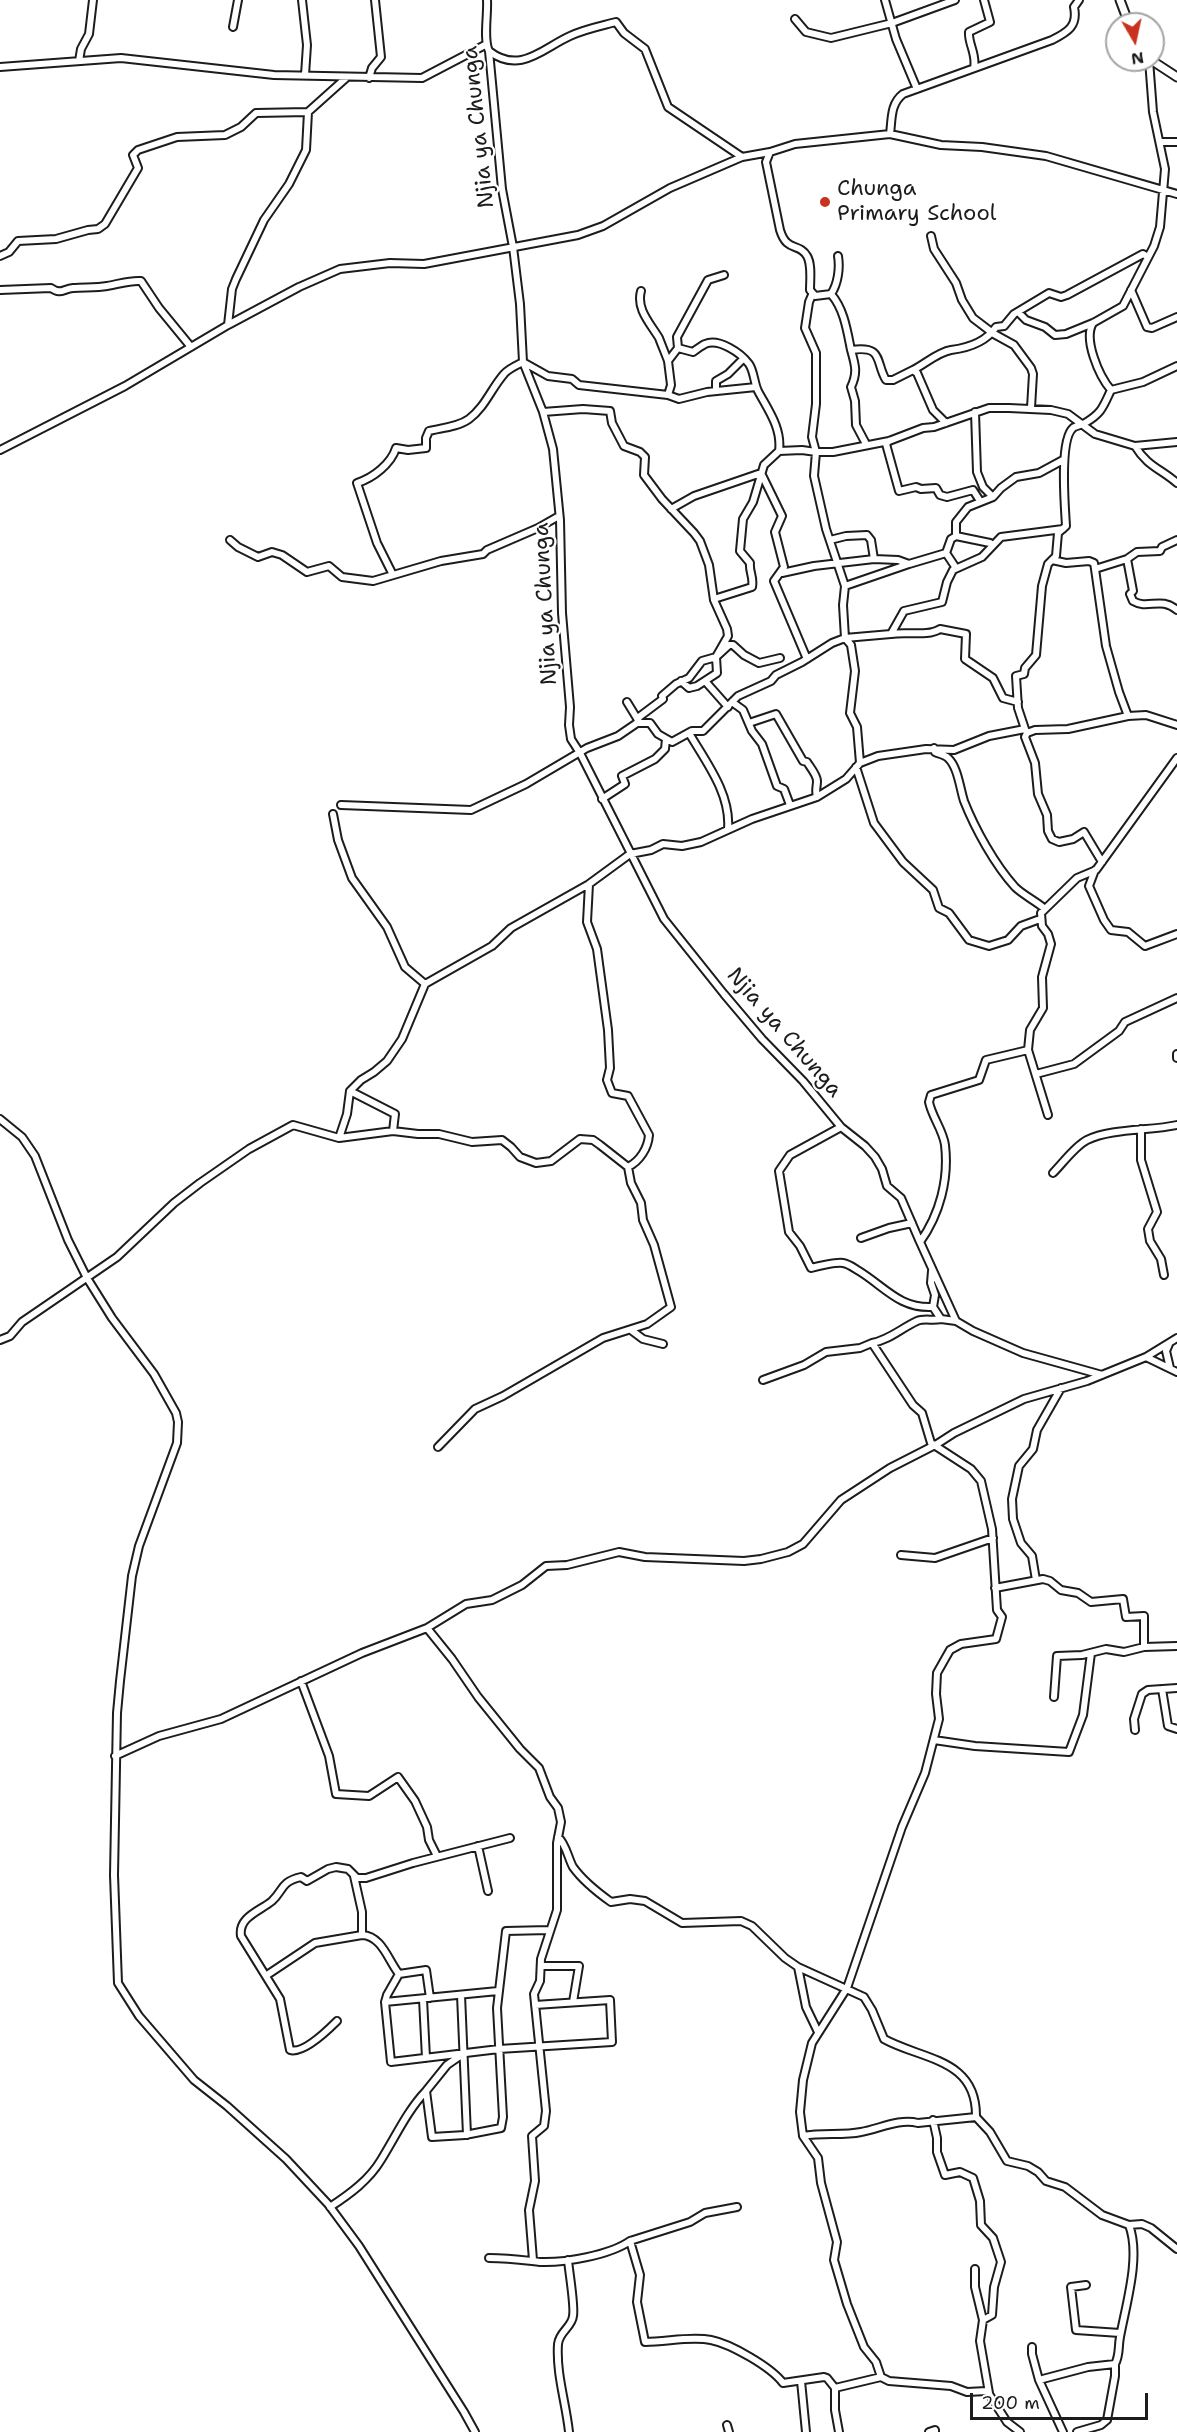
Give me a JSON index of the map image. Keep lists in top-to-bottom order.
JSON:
{
  "streets": {
    "street": ["Njia ya Chunga"]
  },
  "places": ["Chunga Primary School"],
  "scale_bar": "200 m",
  "north": "bottom"
}
